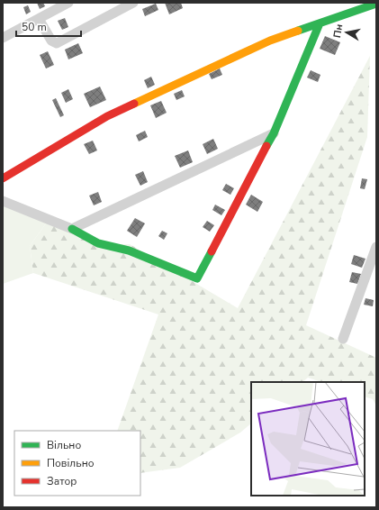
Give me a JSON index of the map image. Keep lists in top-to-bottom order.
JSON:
{
  "legend": ["Вільно", "Повільно", "Затор"],
  "scale_bar": "50 m",
  "north": "left"
}
